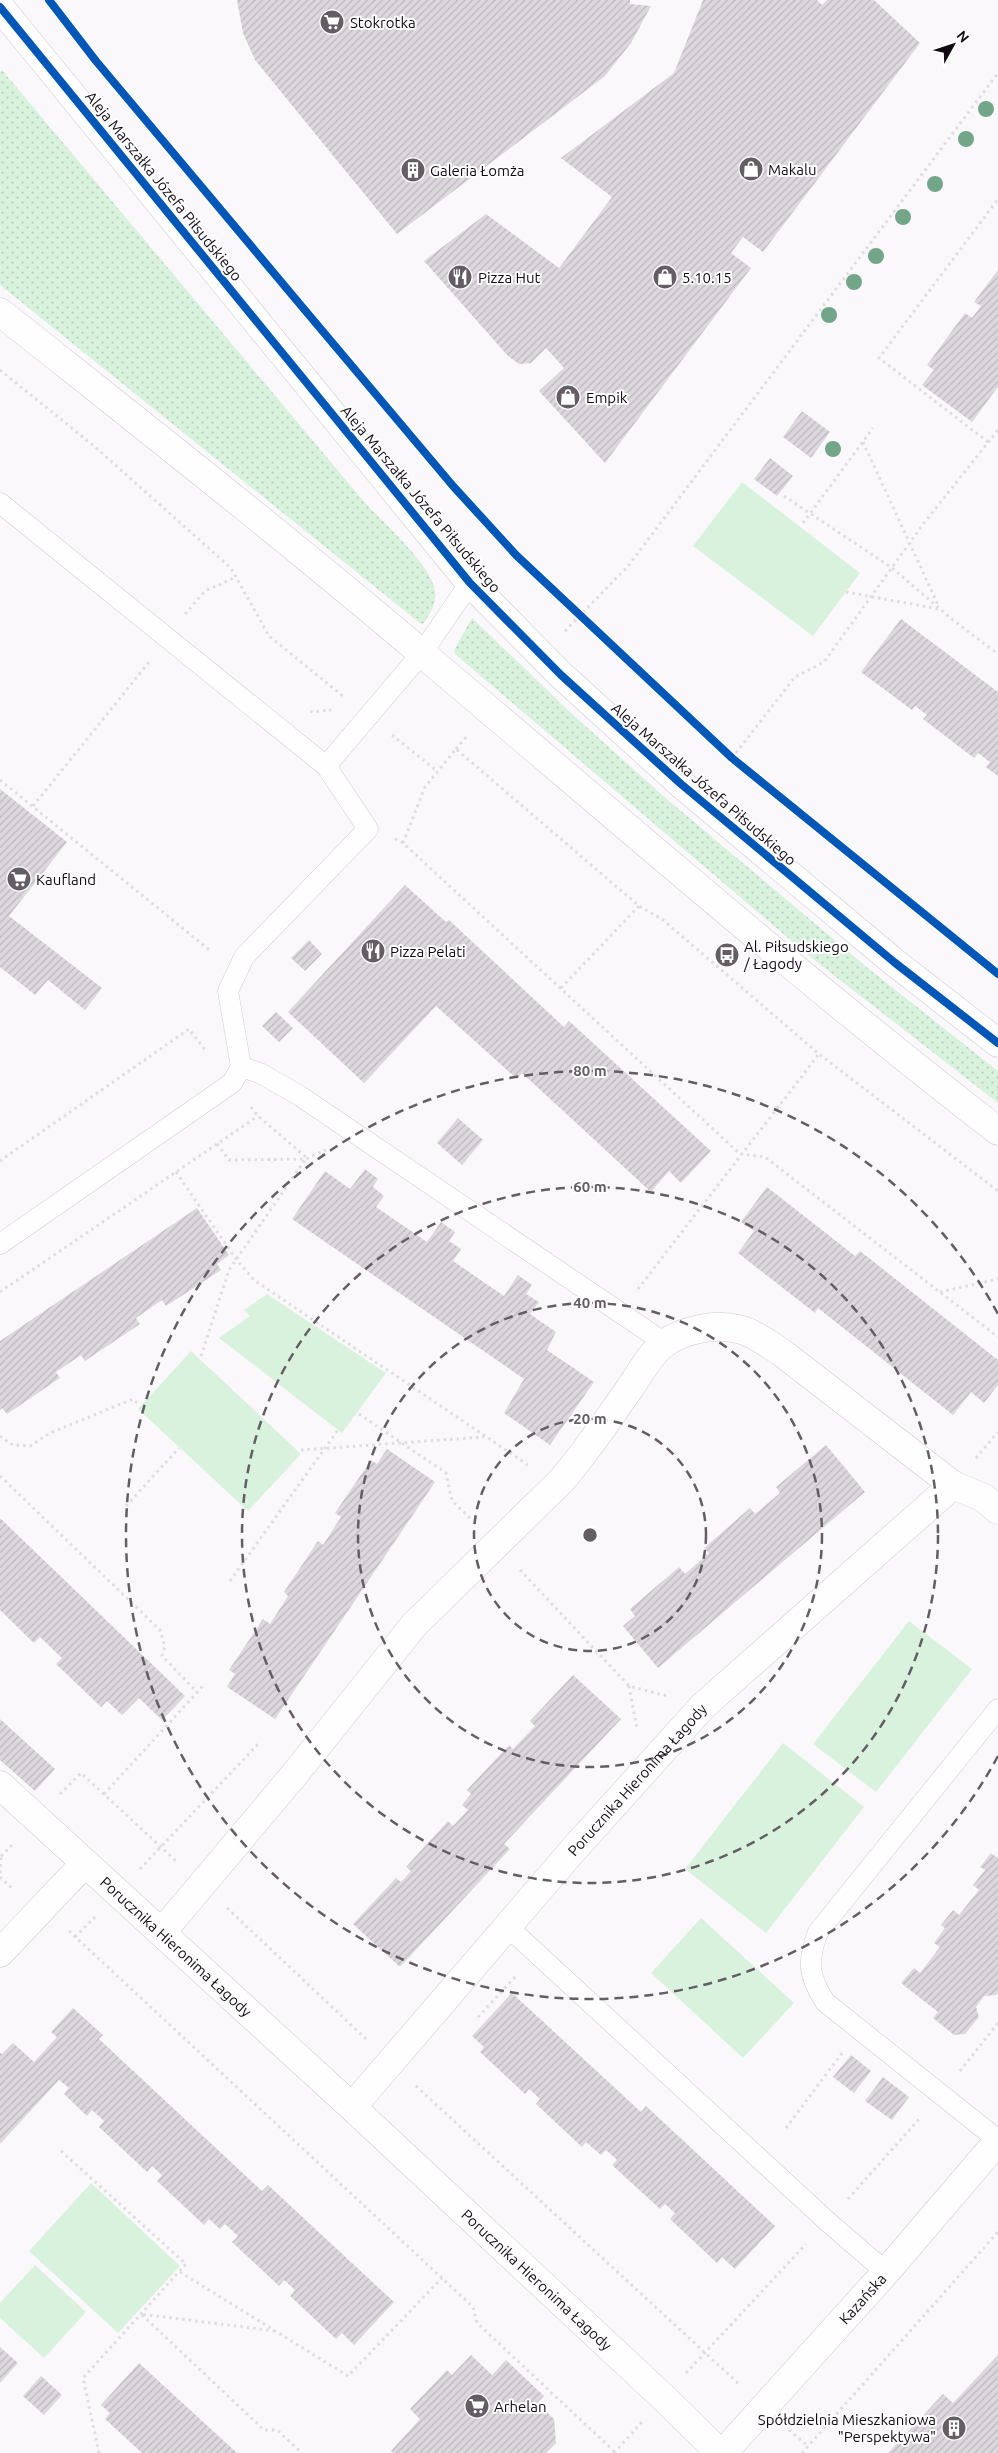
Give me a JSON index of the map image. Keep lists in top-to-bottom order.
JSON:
{
  "streets": {
    "street": ["Aleja Marszałka Józefa Piłsudskiego", "Porucznika Hieronima Łagody", "Kazańska"]
  },
  "crossings": [
    ["Porucznika Hieronima Łagody", "Kazańska"]
  ],
  "places": {
    "supermarket": ["Stokrotka", "Kaufland", "Arhelan"],
    "shop": ["Makalu", "5.10.15", "Empik"],
    "building": ["Galeria Łomża", "Spółdzielnia Mieszkaniowa \"Perspektywa\""],
    "restaurant": ["Pizza Hut", "Pizza Pelati"],
    "bus stop": ["Al. Piłsudskiego / Łagody"]
  },
  "north": "top right",
  "rings": [
    "80 m",
    "60 m",
    "40 m",
    "20 m"
  ]
}
